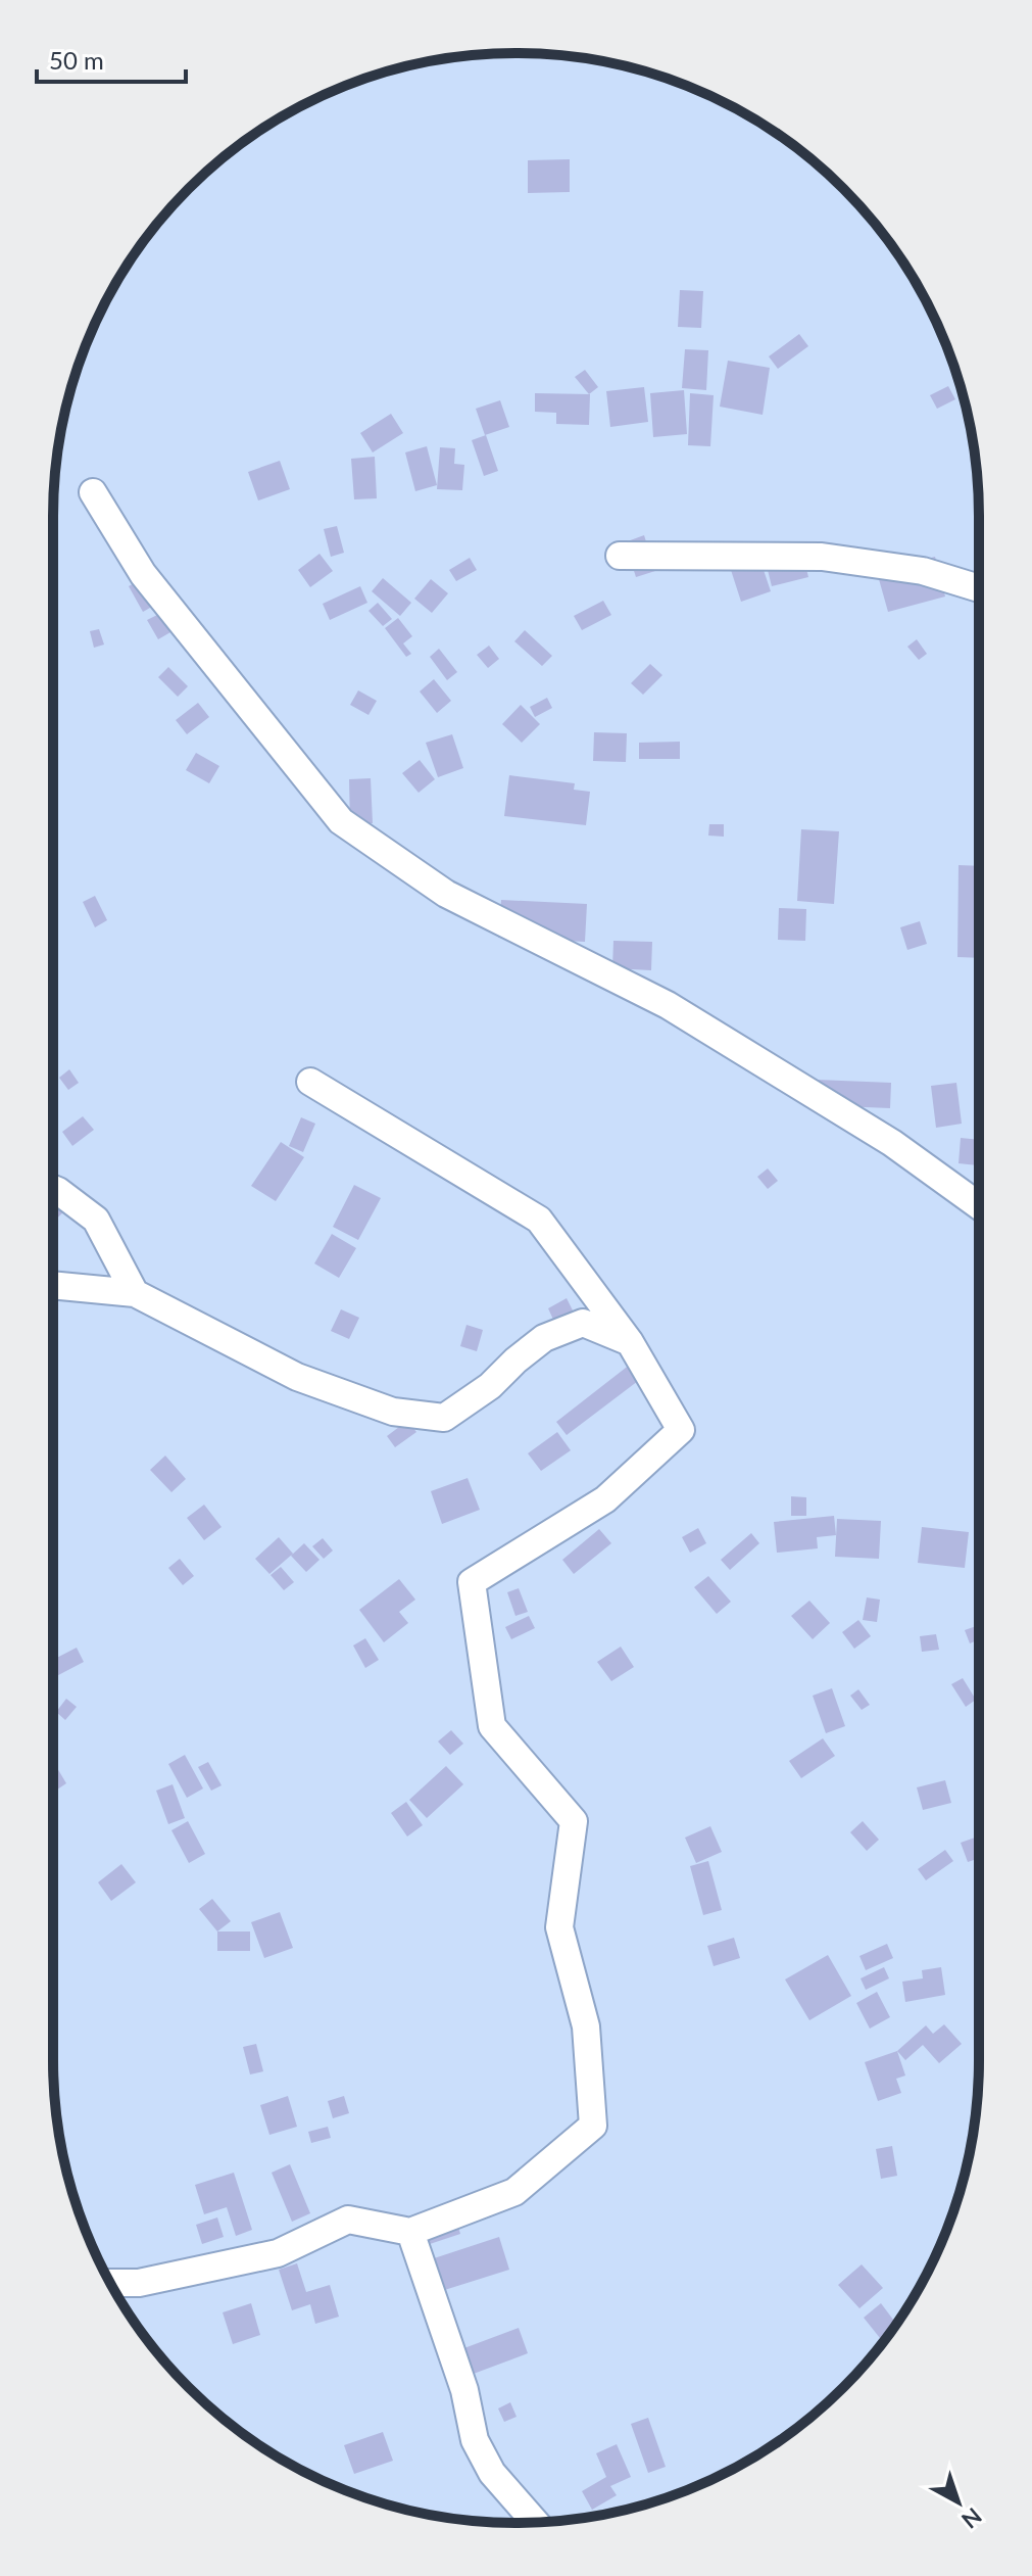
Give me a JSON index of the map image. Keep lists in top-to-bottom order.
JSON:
{
  "scale_bar": "50 m",
  "north": "bottom right"
}
